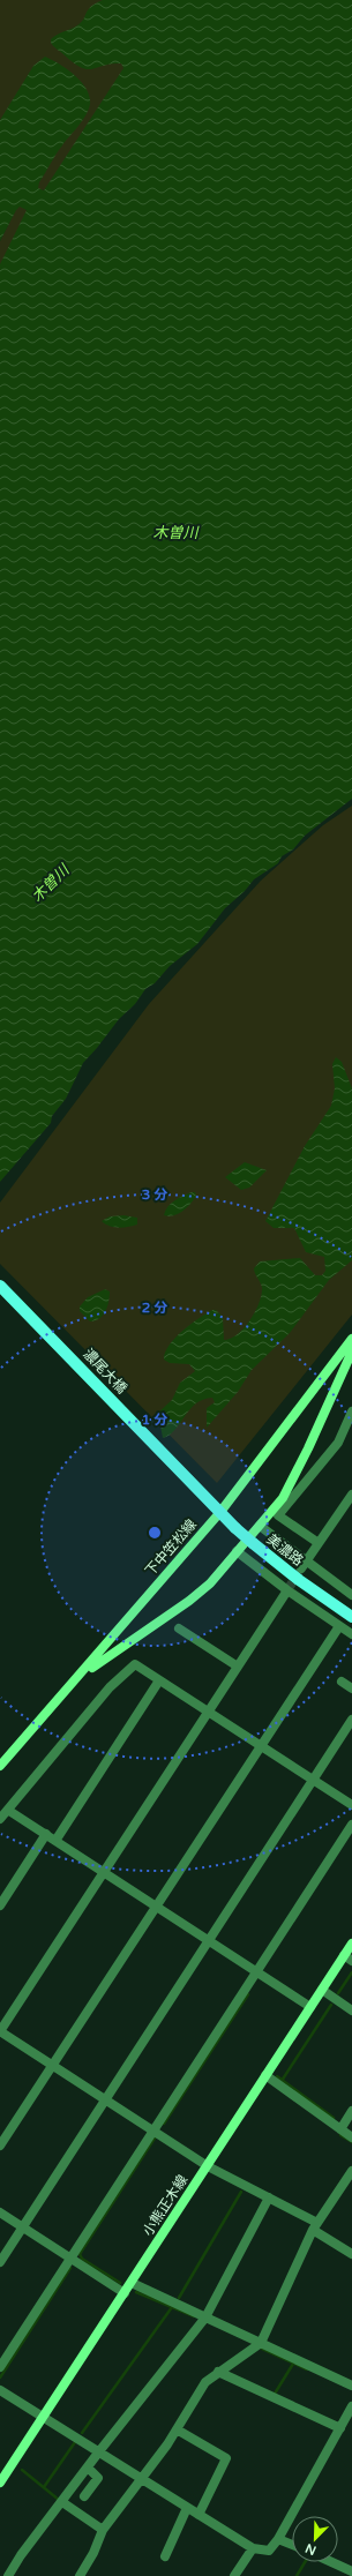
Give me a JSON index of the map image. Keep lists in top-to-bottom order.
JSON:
{
  "streets": {
    "main road": [
      "濃尾大橋",
      "下中笠松線",
      "美濃路",
      "小熊正木線"
    ]
  },
  "crossings": [
    ["濃尾大橋", "美濃路"],
    ["下中笠松線", "美濃路"]
  ],
  "water": ["木曽川"],
  "north": "bottom left",
  "rings": ["3 分", "2 分", "1 分"]
}
